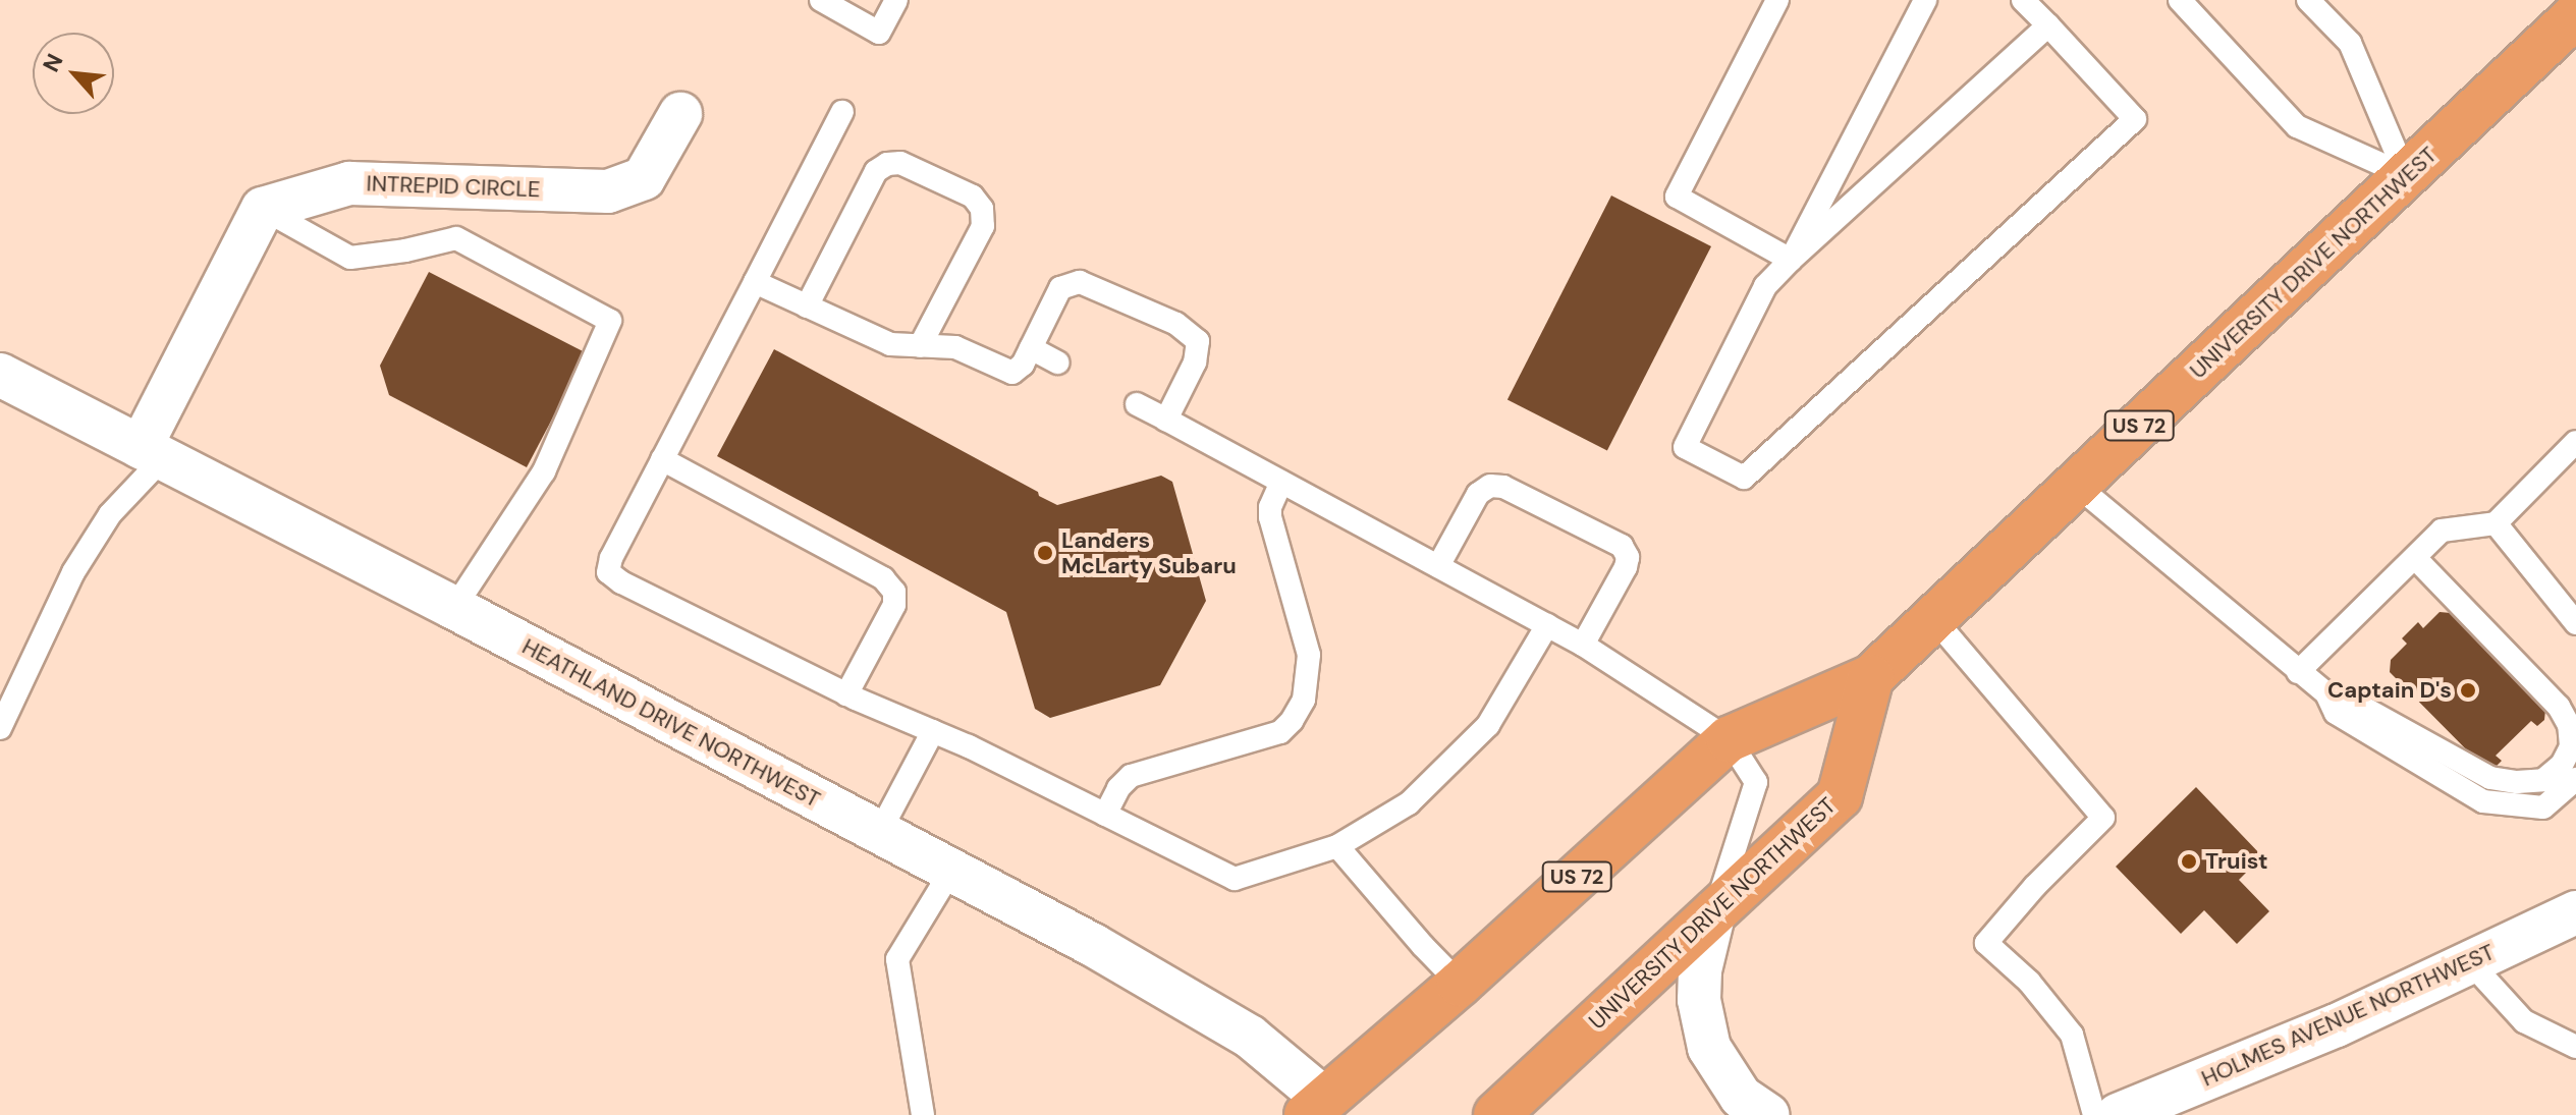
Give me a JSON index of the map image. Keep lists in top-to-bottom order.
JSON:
{
  "streets": {
    "highway": ["UNIVERSITY DRIVE NORTHWEST", "US 72"],
    "street": ["INTREPID CIRCLE", "HEATHLAND DRIVE NORTHWEST", "HOLMES AVENUE NORTHWEST"]
  },
  "crossings": [
    ["UNIVERSITY DRIVE NORTHWEST", "HEATHLAND DRIVE NORTHWEST"]
  ],
  "places": ["Landers McLarty Subaru", "Captain D's", "Truist"],
  "north": "top left"
}
